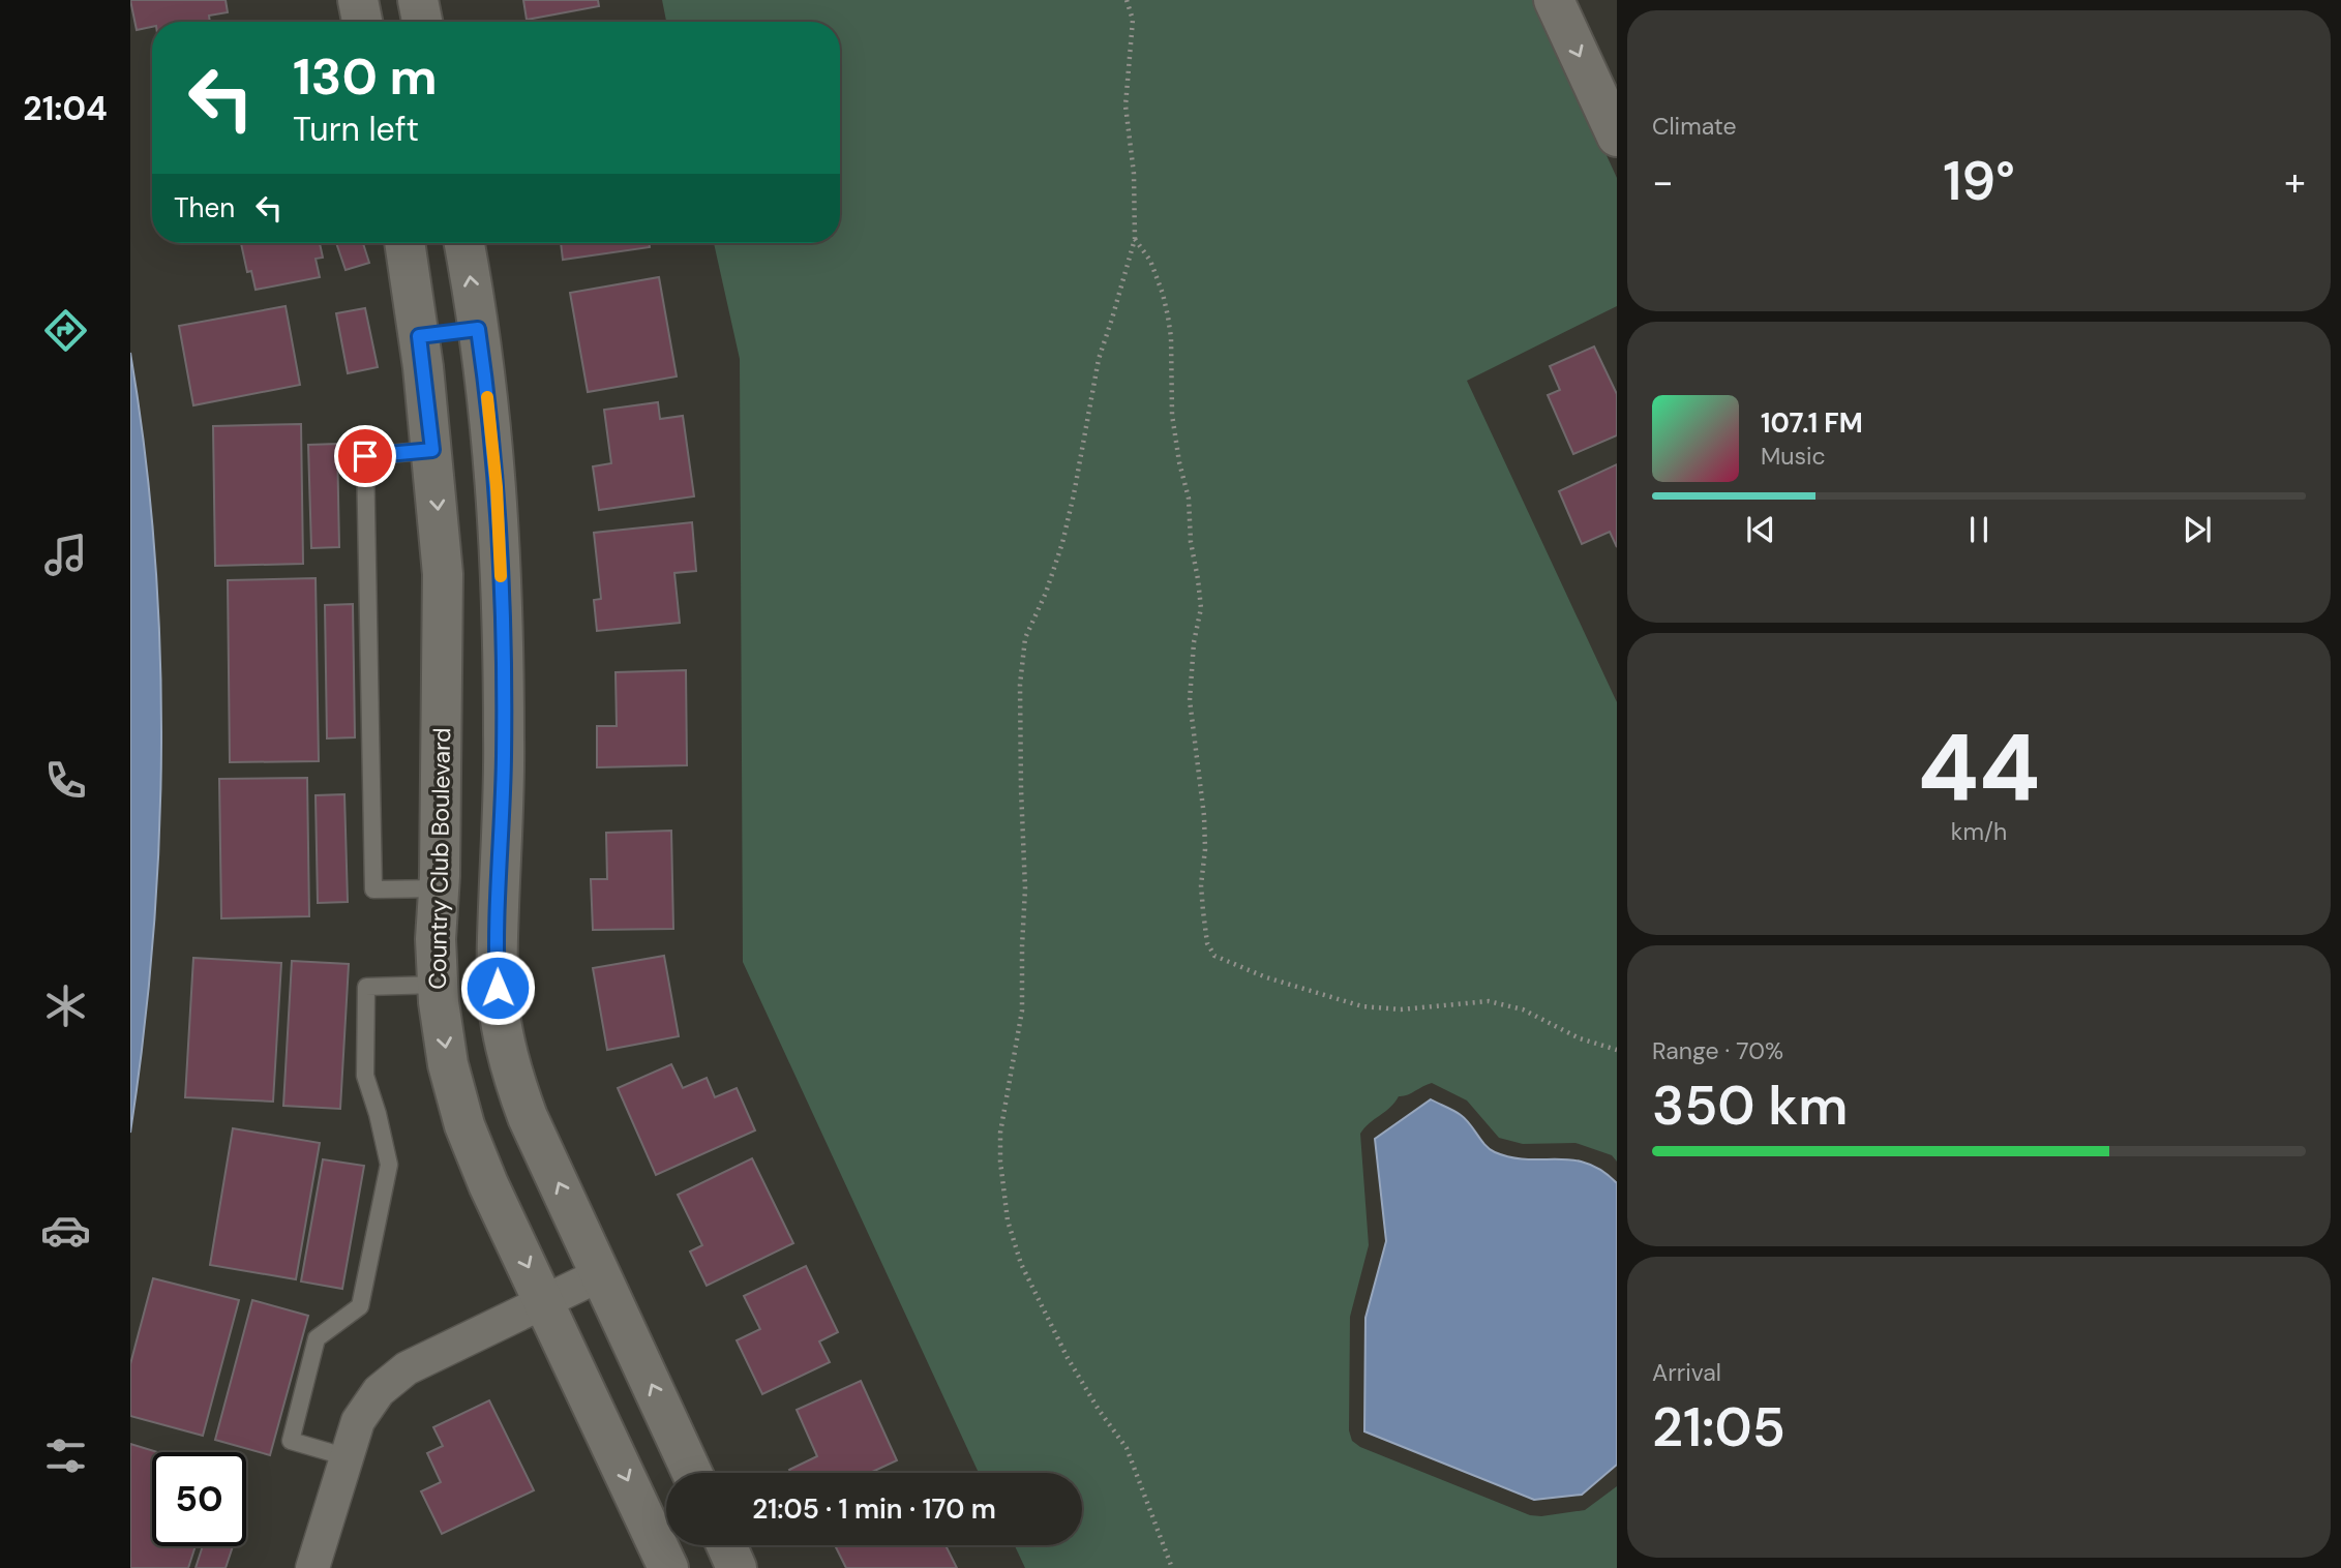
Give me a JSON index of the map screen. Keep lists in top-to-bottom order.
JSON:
{
  "streets": {
    "main road": ["Country Club Boulevard"]
  },
  "page": {
    "tabs": "21:04",
    "tile": [
      "Climate",
      ["44", "km/h"],
      ["Range · 70%", "350 km"],
      ["Arrival", "21:05"]
    ],
    "turn": ["130 m", "Turn left"],
    "heat": ["−", "19°", "+"],
    "then": "Then",
    "song": ["107.1 FM", "Music"],
    "limit": "50",
    "trip": "21:05 · 1 min · 170 m"
  }
}
